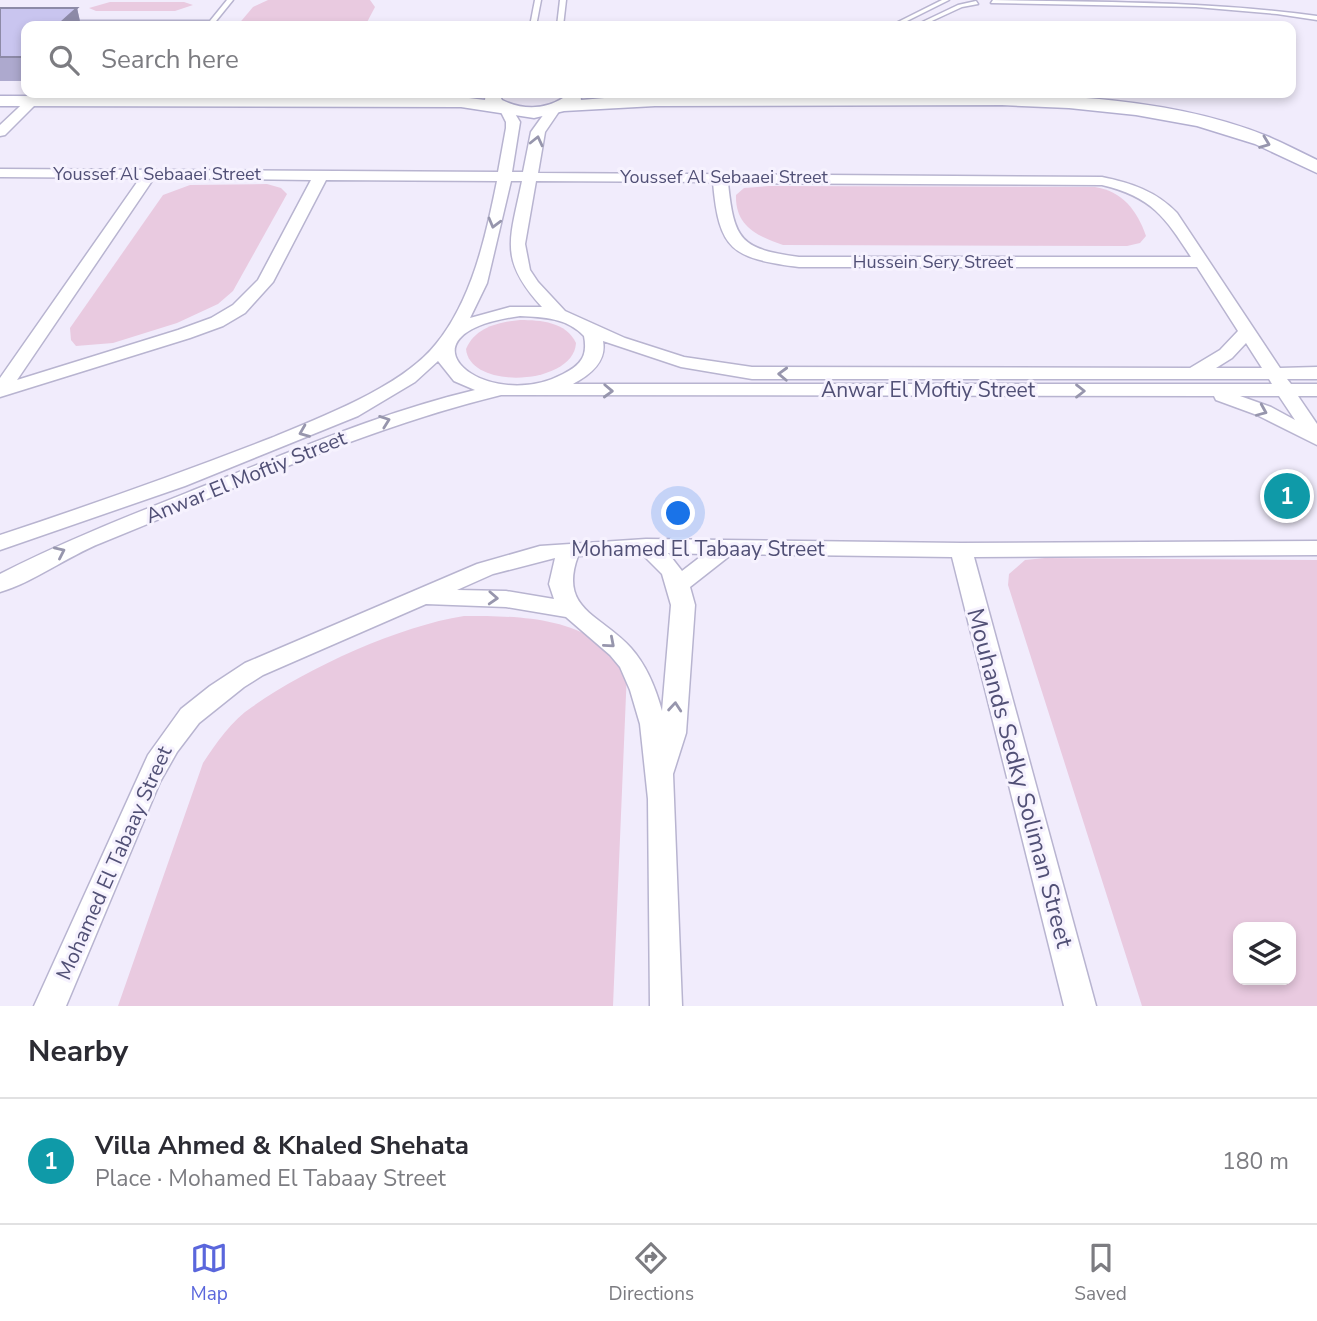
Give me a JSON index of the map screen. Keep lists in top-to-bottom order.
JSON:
{
  "streets": {
    "street": [
      "Youssef Al Sebaaei Street",
      "Hussein Sery Street",
      "Anwar El Moftiy Street",
      "Mohamed El Tabaay Street",
      "Mouhands Sedky Soliman Street"
    ]
  },
  "crossings": [
    ["Youssef Al Sebaaei Street", "Hussein Sery Street"],
    ["Youssef Al Sebaaei Street", "Anwar El Moftiy Street"],
    ["Mohamed El Tabaay Street", "Mouhands Sedky Soliman Street"]
  ],
  "page": {
    "search": "Search here",
    "pins": "1",
    "heading": "Nearby",
    "list": [
      {
        "mark": "1",
        "name": "Villa Ahmed & Khaled Shehata",
        "note": "Place · Mohamed El Tabaay Street",
        "value": "180 m"
      }
    ],
    "nav": ["Map", "Directions", "Saved"]
  }
}
